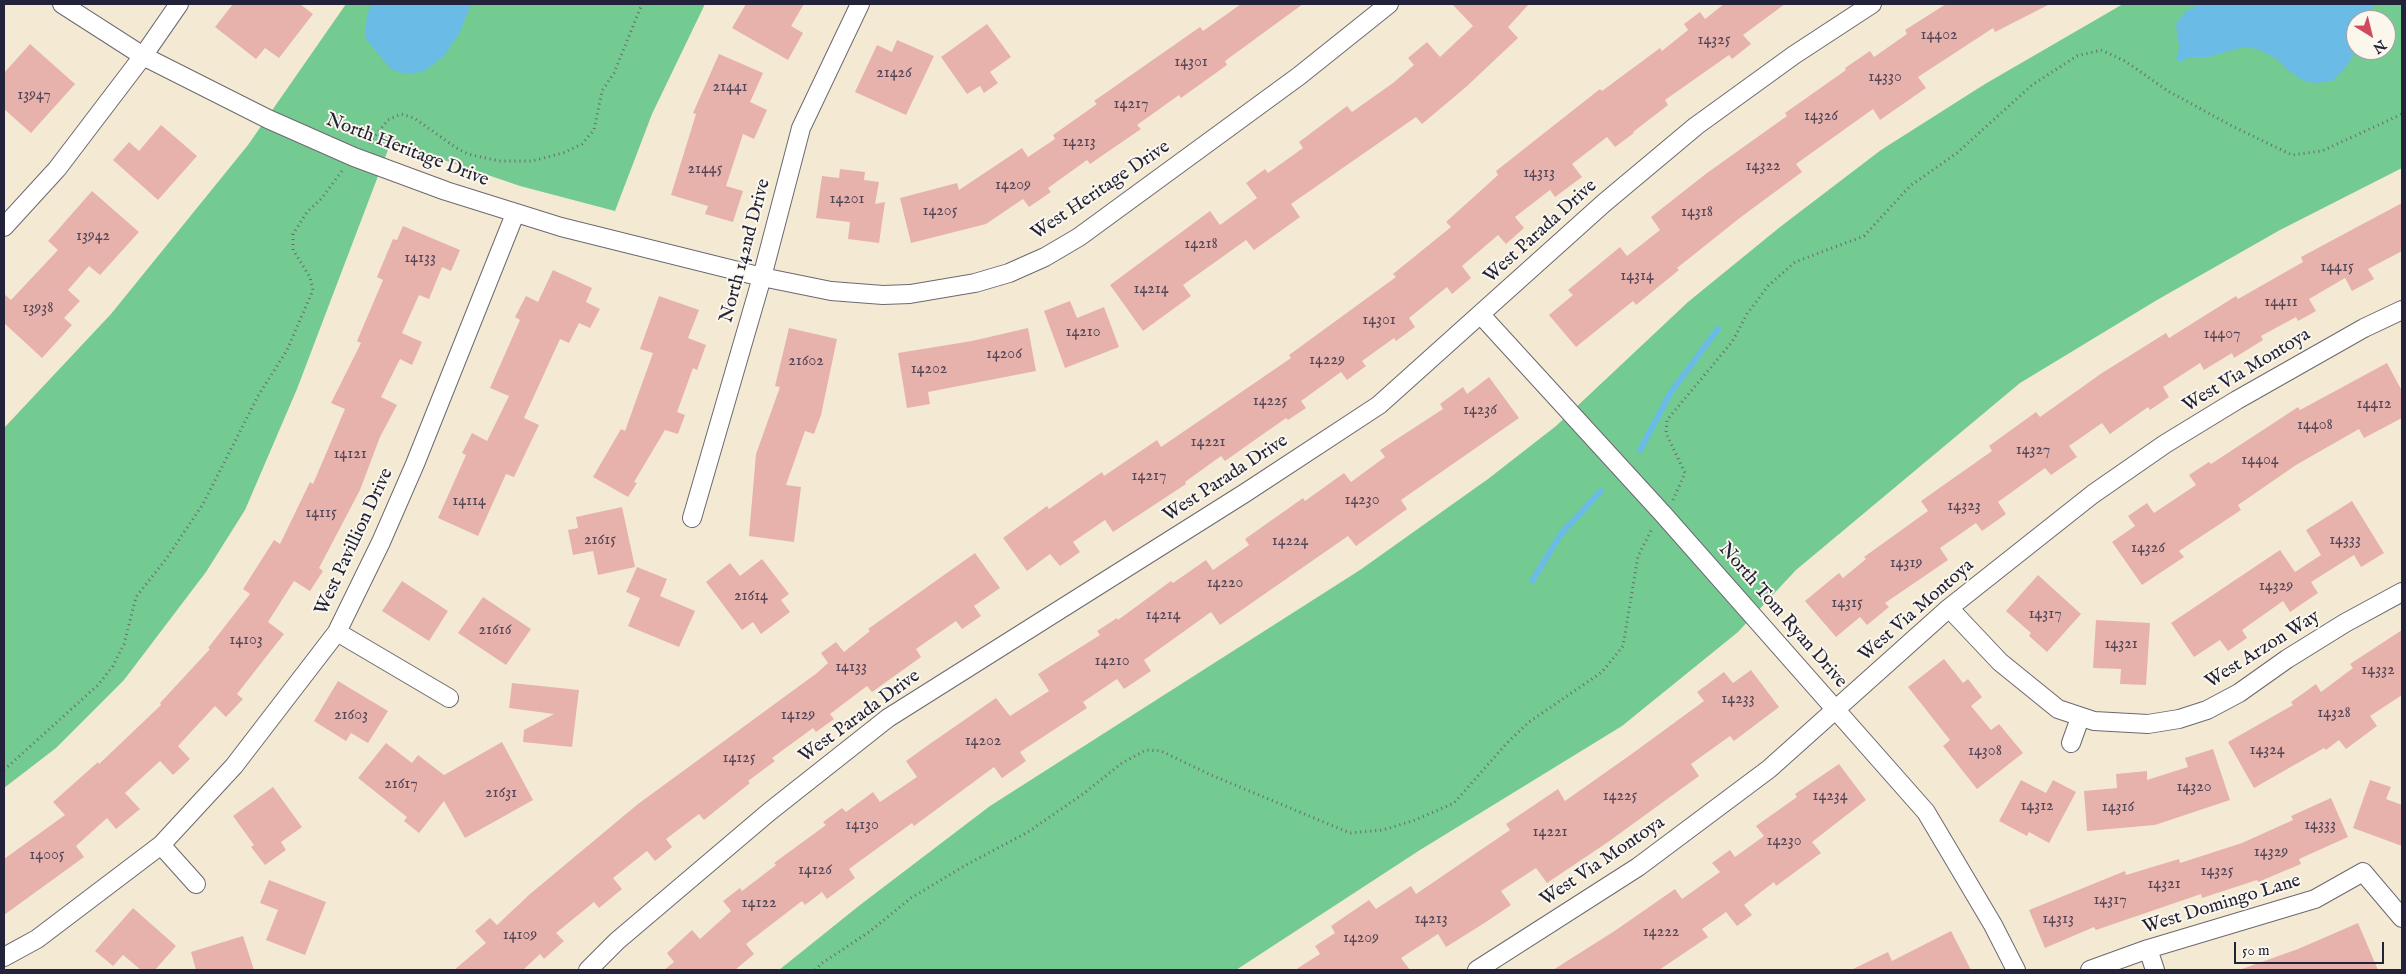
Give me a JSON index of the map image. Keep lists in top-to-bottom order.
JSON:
{
  "streets": {
    "street": [
      "North Heritage Drive",
      "West Heritage Drive",
      "West Parada Drive",
      "North 142nd Drive",
      "West Via Montoya",
      "West Pavillion Drive",
      "North Tom Ryan Drive",
      "West Arzon Way",
      "West Domingo Lane"
    ]
  },
  "crossings": [
    ["North Heritage Drive", "West Heritage Drive"],
    ["North Heritage Drive", "North 142nd Drive"],
    ["North Heritage Drive", "West Pavillion Drive"],
    ["West Heritage Drive", "North 142nd Drive"],
    ["West Parada Drive", "North Tom Ryan Drive"],
    ["West Via Montoya", "North Tom Ryan Drive"],
    ["West Via Montoya", "West Arzon Way"]
  ],
  "house_numbers": [
    "14402",
    "14325",
    "14301",
    "21426",
    "14330",
    "21441",
    "13947",
    "14217",
    "14326",
    "14213",
    "14322",
    "21445",
    "14313",
    "14209",
    "14201",
    "14205",
    "14318",
    "13942",
    "14218",
    "14133",
    "14415",
    "14314",
    "14214",
    "14411",
    "13938",
    "14301",
    "14210",
    "14407",
    "14206",
    "14229",
    "21602",
    "14202",
    "14225",
    "14412",
    "14236",
    "14408",
    "14221",
    "14327",
    "14121",
    "14404",
    "14217",
    "14230",
    "14114",
    "14323",
    "14115",
    "21615",
    "14333",
    "14224",
    "14326",
    "14319",
    "14220",
    "14329",
    "21614",
    "14315",
    "14317",
    "14214",
    "21616",
    "14103",
    "14321",
    "14210",
    "14133",
    "14332",
    "14233",
    "14328",
    "21603",
    "14129",
    "14202",
    "14324",
    "14308",
    "14125",
    "21617",
    "14320",
    "21631",
    "14225",
    "14234",
    "14312",
    "14316",
    "14130",
    "14333",
    "14221",
    "14230",
    "14329",
    "14005",
    "14126",
    "14325",
    "14321",
    "14317",
    "14122",
    "14213",
    "14313",
    "14222",
    "14109",
    "14209"
  ],
  "scale_bar": "50 m",
  "north": "bottom right"
}
